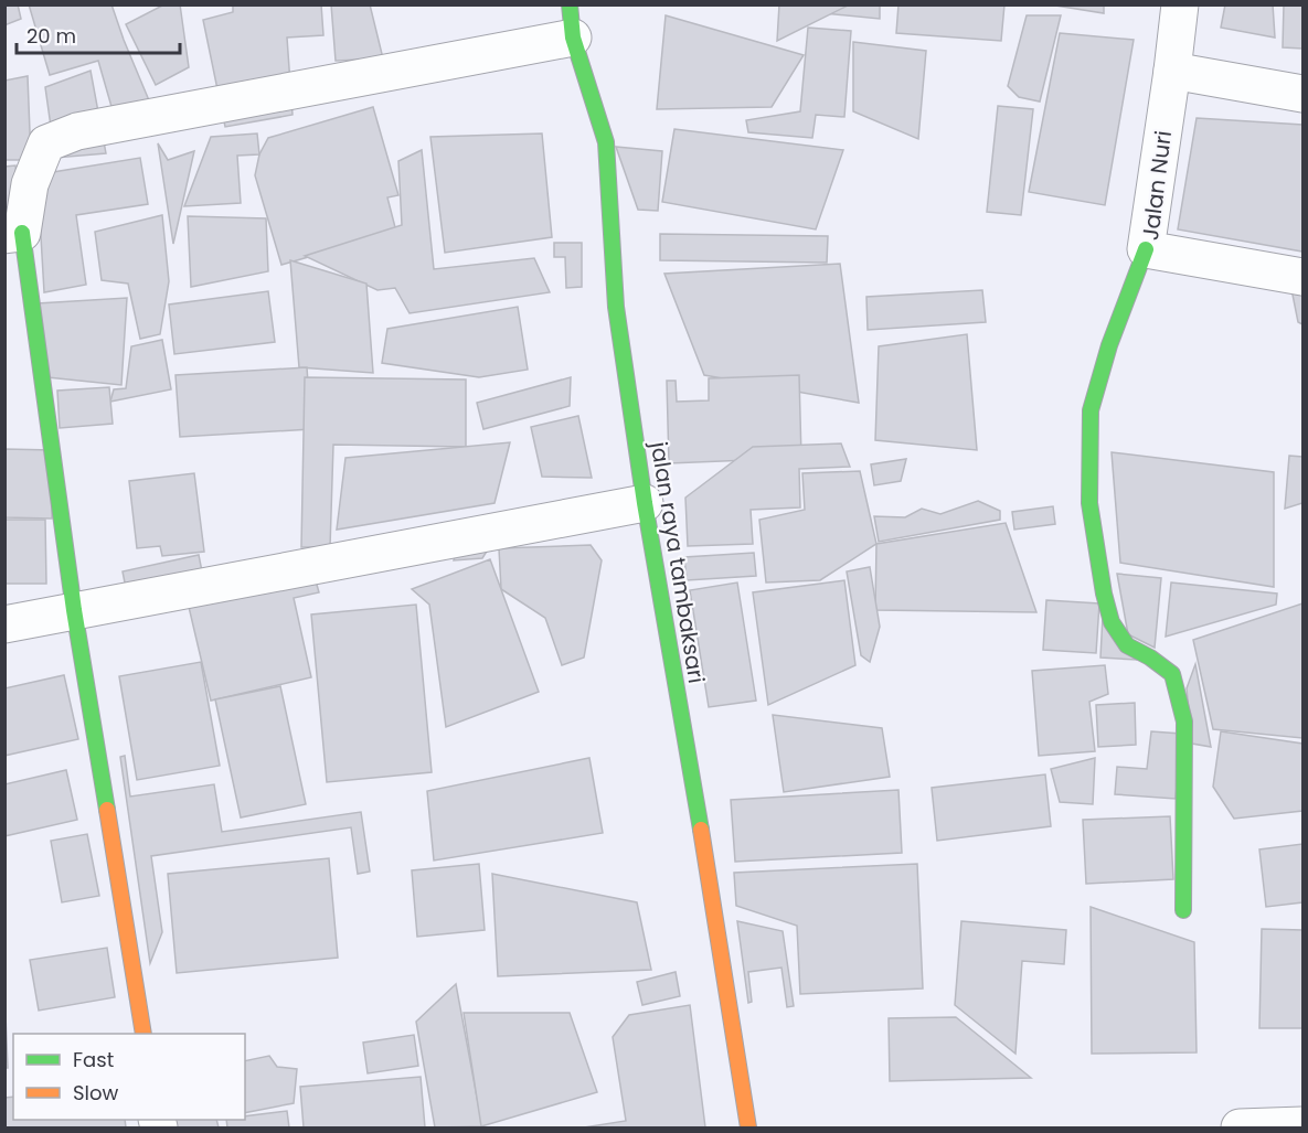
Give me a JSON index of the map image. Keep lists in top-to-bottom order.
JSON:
{
  "streets": {
    "street": ["Jalan Nuri", "jalan raya tambaksari"]
  },
  "legend": ["Fast", "Slow"],
  "scale_bar": "20 m"
}
